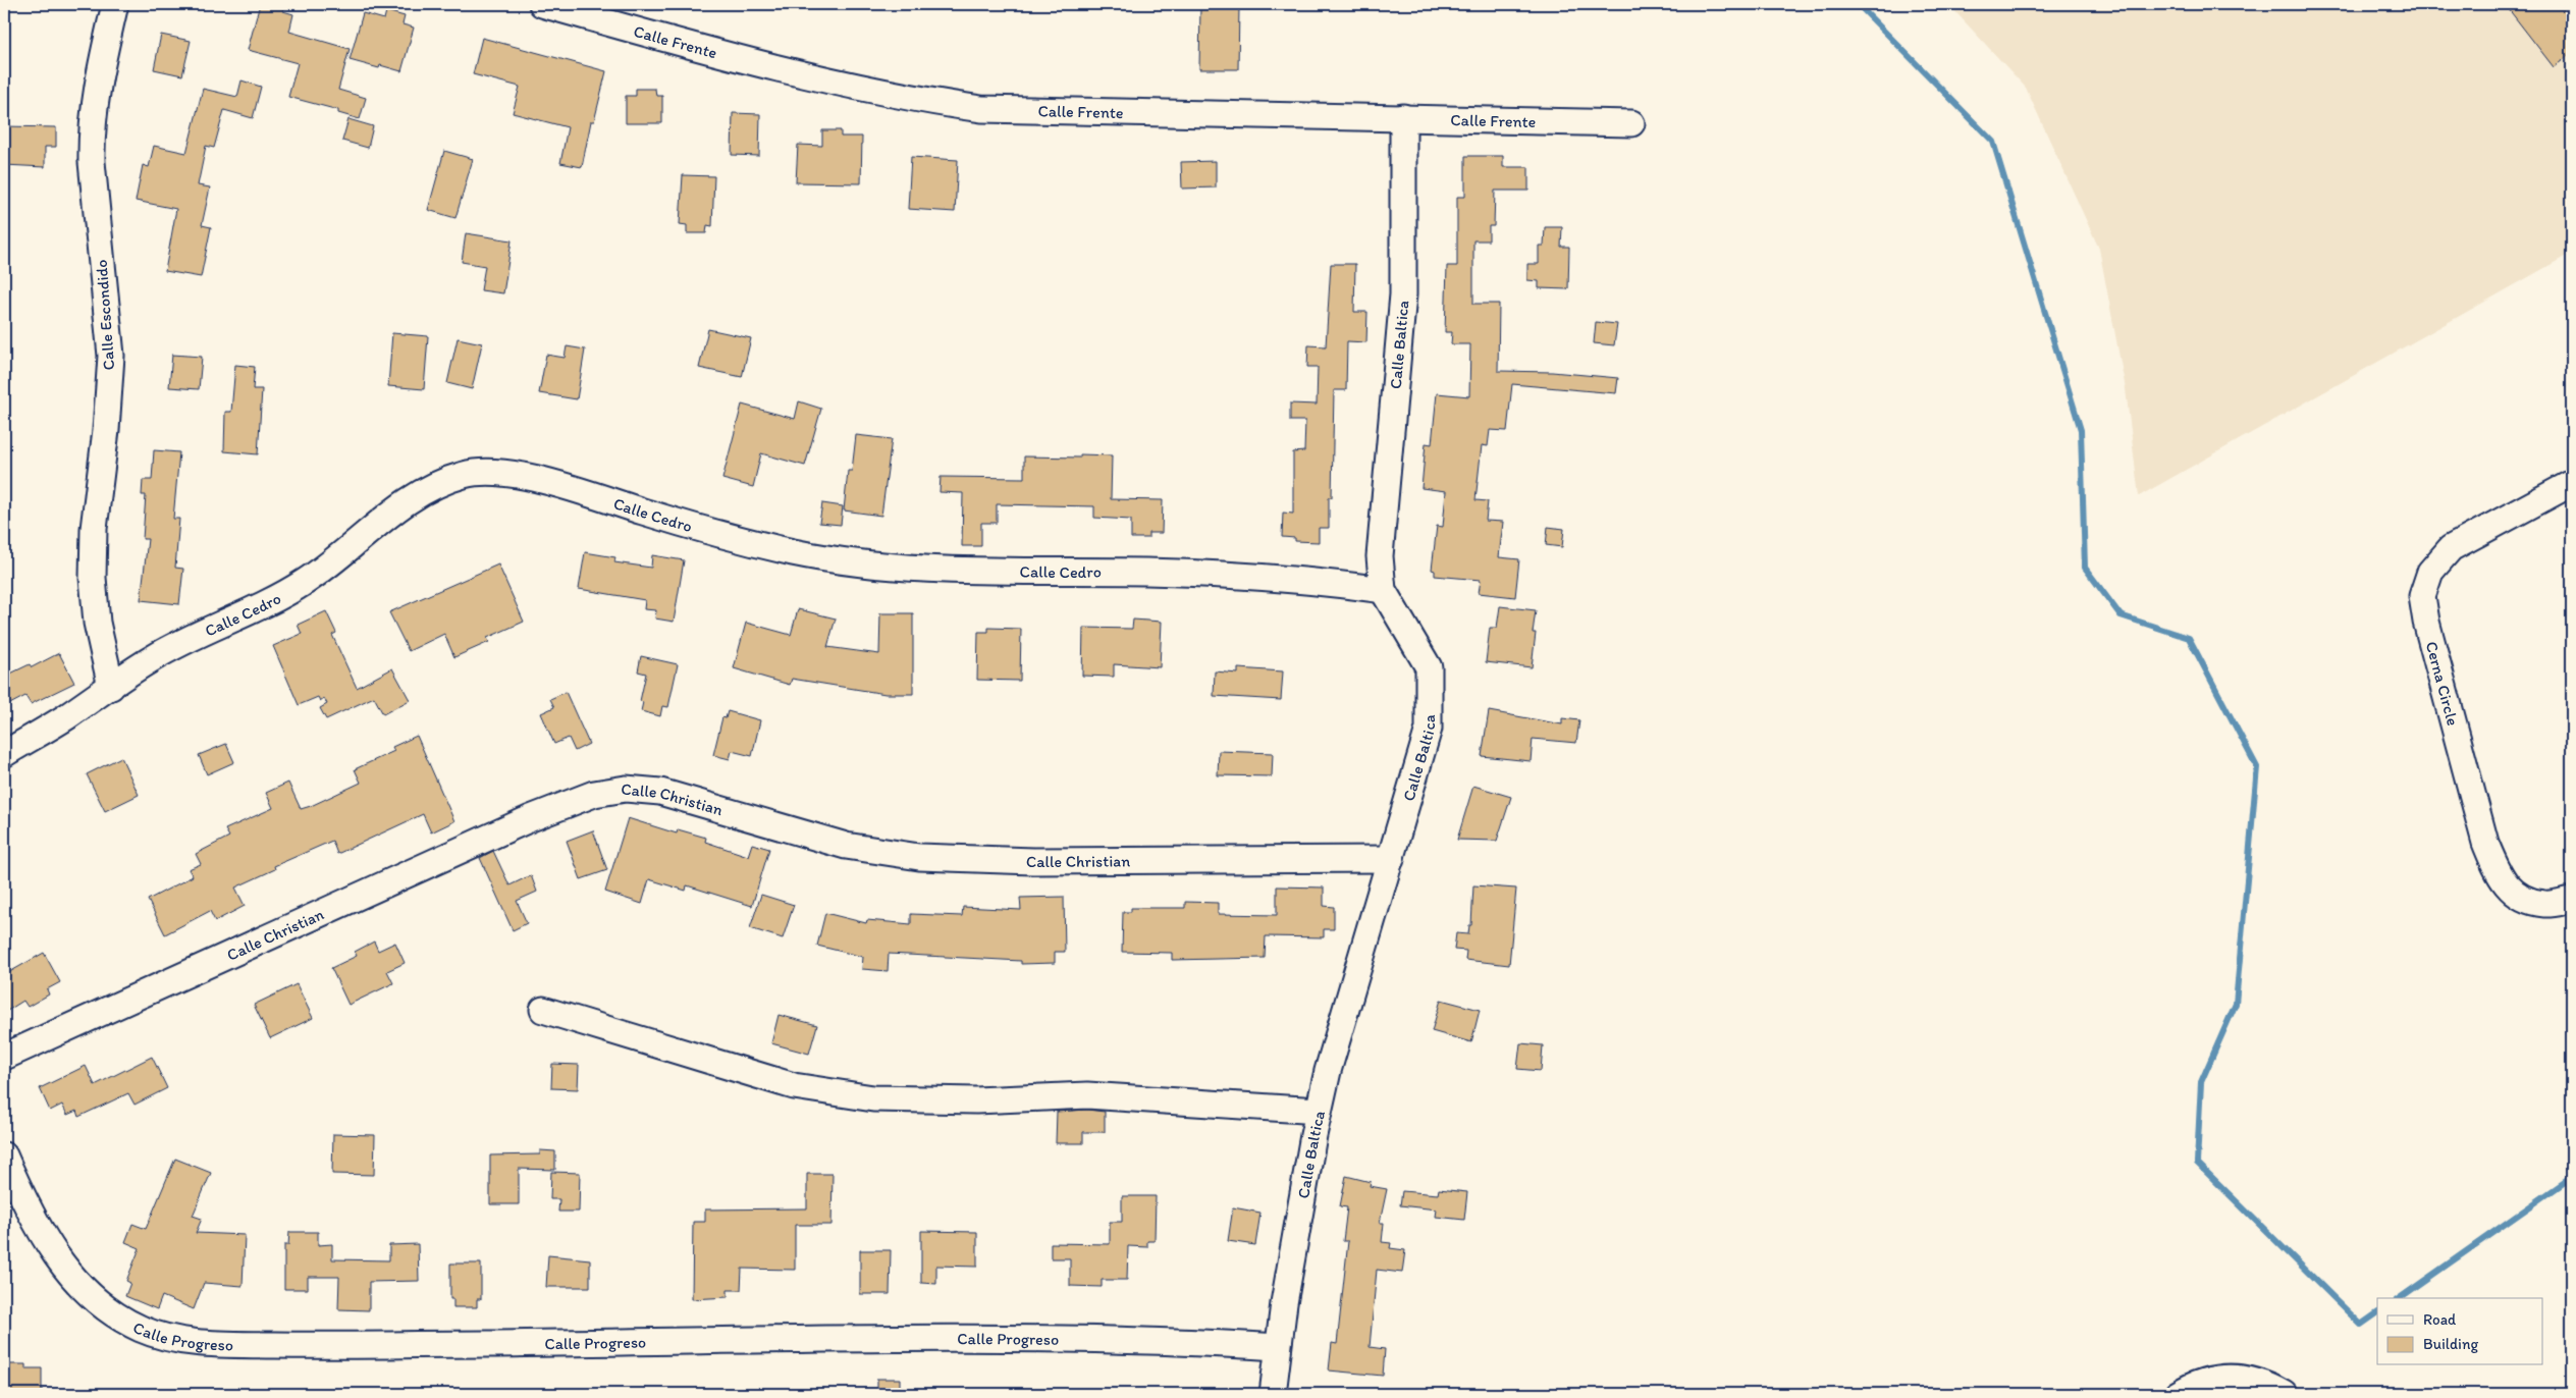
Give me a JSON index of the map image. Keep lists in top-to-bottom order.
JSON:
{
  "streets": {
    "street": [
      "Calle Frente",
      "Calle Escondido",
      "Calle Baltica",
      "Calle Cedro",
      "Cerna Circle",
      "Calle Christian",
      "Calle Progreso"
    ]
  },
  "crossings": [
    ["Calle Frente", "Calle Baltica"],
    ["Calle Escondido", "Calle Cedro"],
    ["Calle Baltica", "Calle Cedro"],
    ["Calle Baltica", "Calle Christian"],
    ["Calle Baltica", "Calle Progreso"]
  ],
  "legend": ["Road", "Building"]
}
